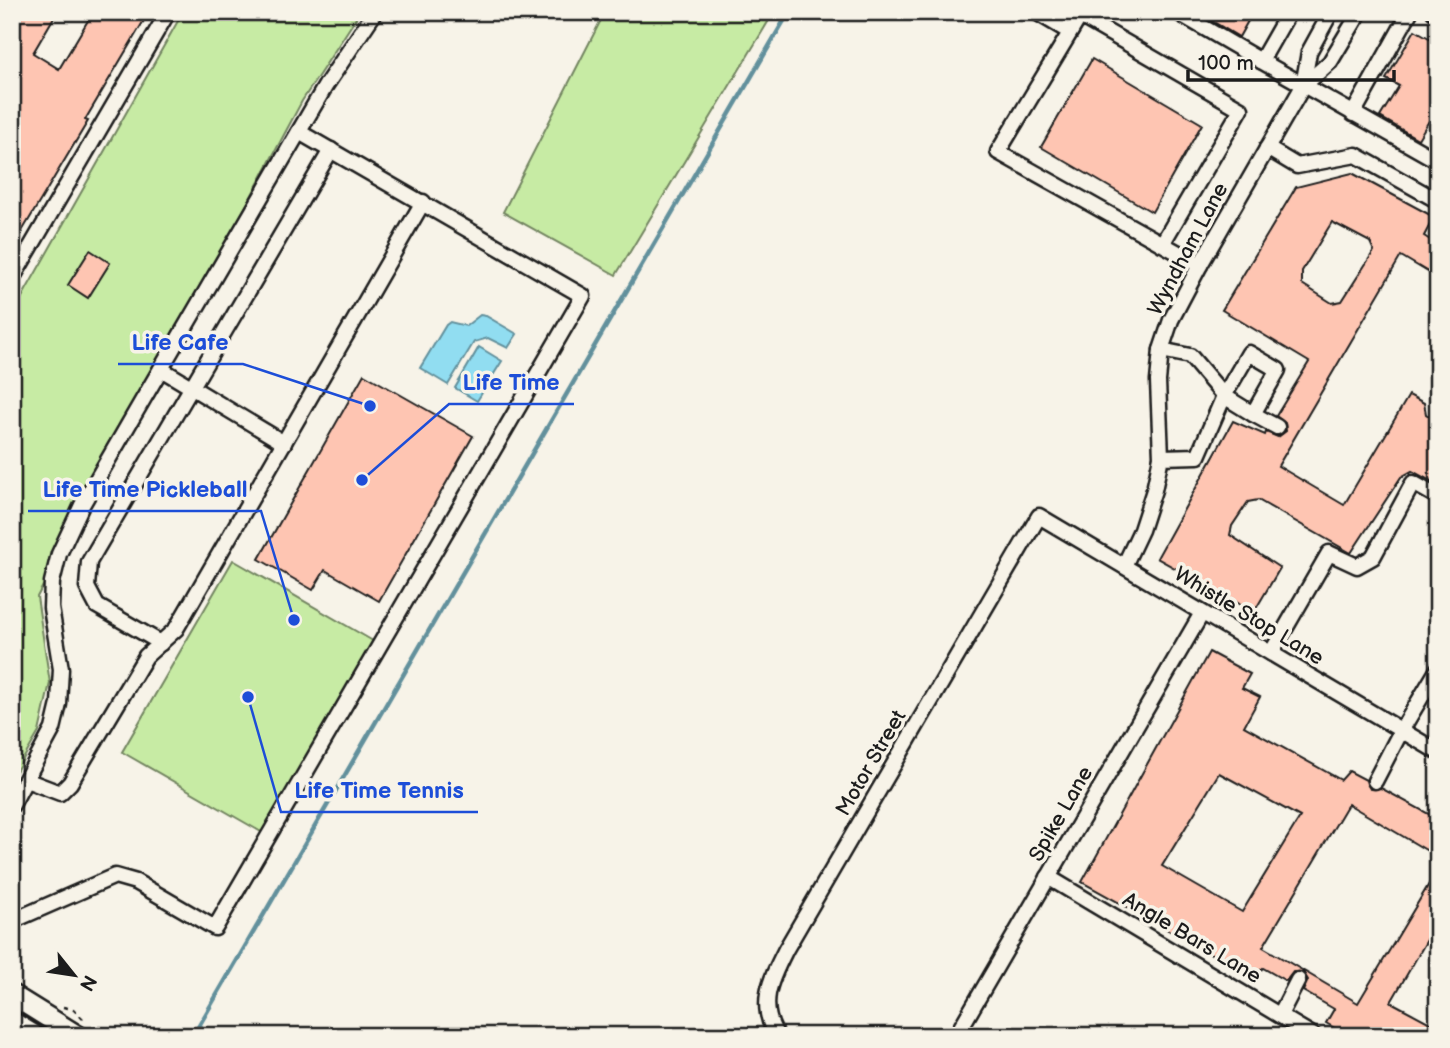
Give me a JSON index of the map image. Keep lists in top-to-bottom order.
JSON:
{
  "streets": {
    "street": [
      "Wyndham Lane",
      "Whistle Stop Lane",
      "Motor Street",
      "Spike Lane",
      "Angle Bars Lane"
    ]
  },
  "crossings": [
    ["Wyndham Lane", "Whistle Stop Lane"],
    ["Whistle Stop Lane", "Motor Street"],
    ["Whistle Stop Lane", "Spike Lane"],
    ["Spike Lane", "Angle Bars Lane"]
  ],
  "places": [
    "Life Cafe",
    "Life Time",
    "Life Time Pickleball",
    "Life Time Tennis"
  ],
  "scale_bar": "100 m",
  "north": "bottom right"
}
